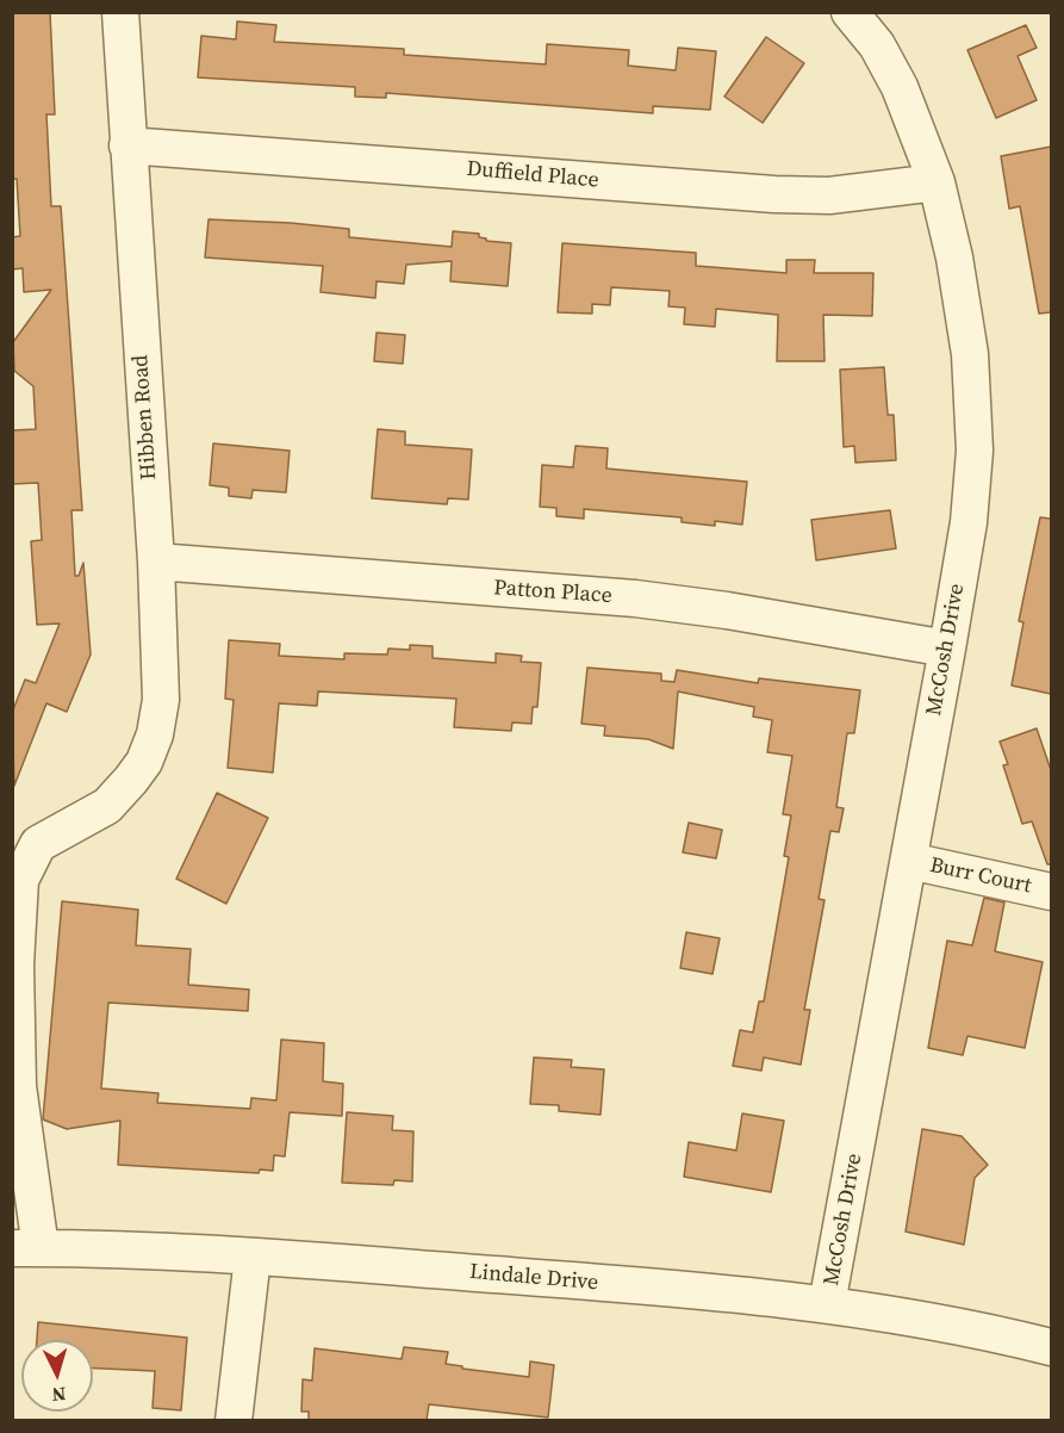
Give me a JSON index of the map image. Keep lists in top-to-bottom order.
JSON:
{
  "streets": {
    "street": [
      "Duffield Place",
      "Hibben Road",
      "Patton Place",
      "McCosh Drive",
      "Burr Court",
      "Lindale Drive"
    ]
  },
  "crossings": [
    ["Duffield Place", "Hibben Road"],
    ["Duffield Place", "McCosh Drive"],
    ["Hibben Road", "Patton Place"],
    ["Patton Place", "McCosh Drive"],
    ["McCosh Drive", "Burr Court"],
    ["McCosh Drive", "Lindale Drive"]
  ],
  "north": "bottom"
}
